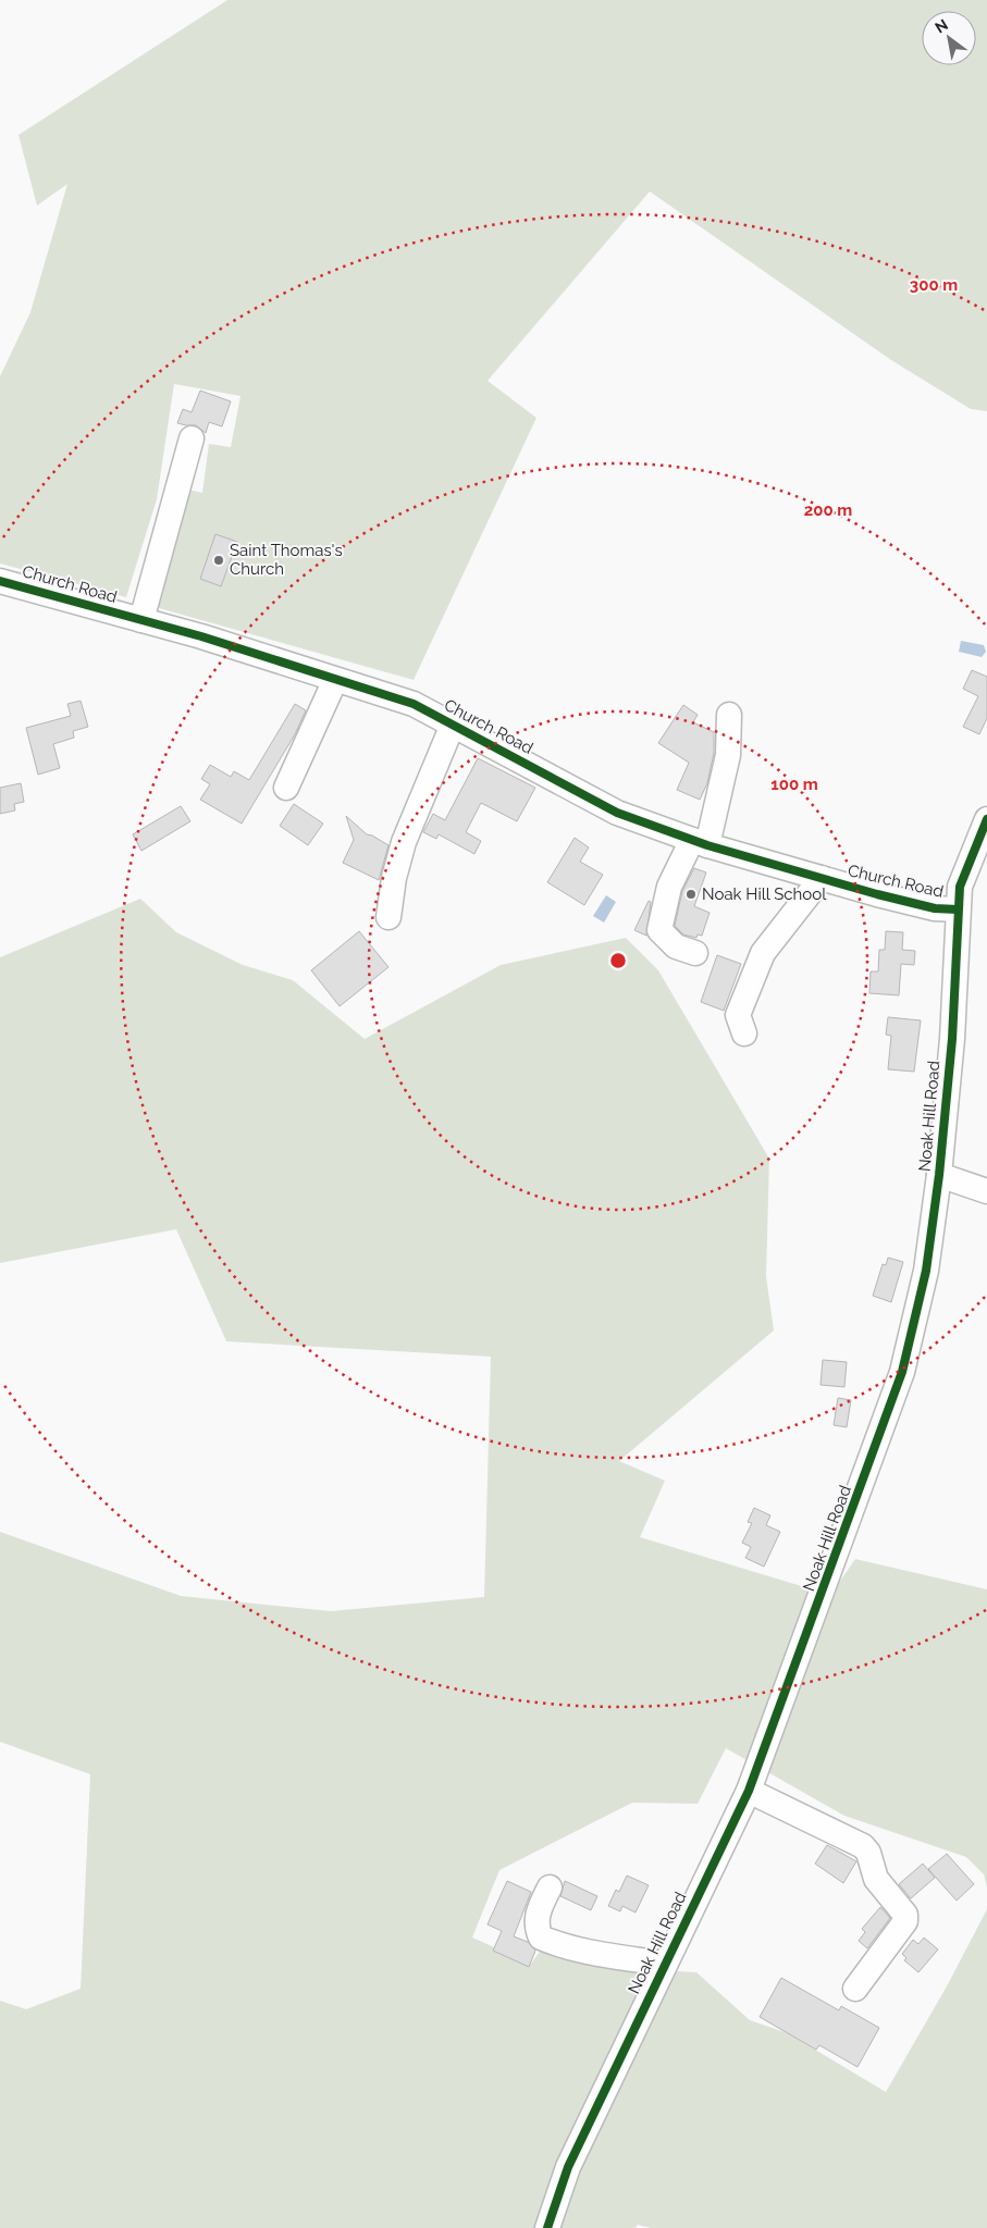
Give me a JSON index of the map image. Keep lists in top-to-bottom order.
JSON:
{
  "streets": {
    "street": ["Church Road", "Noak Hill Road"]
  },
  "crossings": [
    ["Church Road", "Noak Hill Road"]
  ],
  "places": ["Saint Thomas's Church", "Noak Hill School"],
  "north": "top left",
  "rings": ["300 m", "200 m", "100 m"]
}
